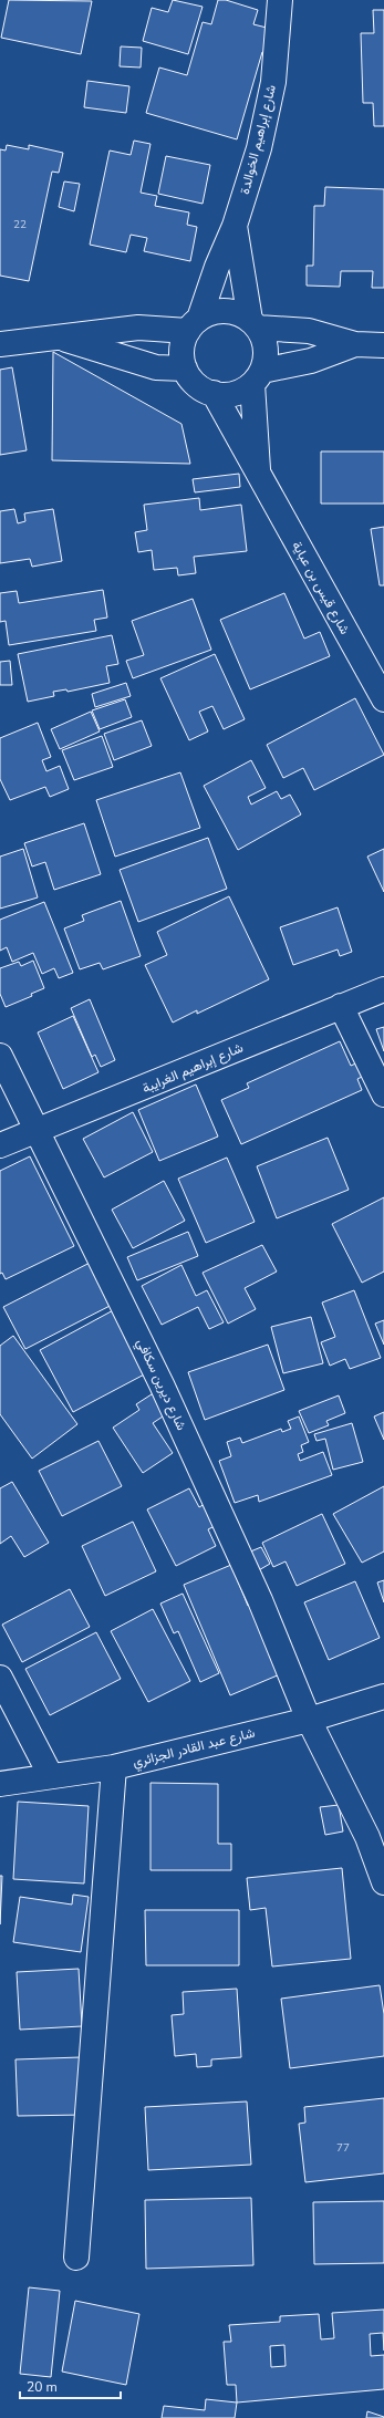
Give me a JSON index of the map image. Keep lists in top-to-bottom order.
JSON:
{
  "streets": {
    "street": [
      "شارع إبراهيم الخوالدة",
      "شارع قيس بن عباية",
      "شارع إبراهيم الغرايبة",
      "شارع ديرين سكافي",
      "شارع عبد القادر الجزائري"
    ]
  },
  "crossings": [
    ["شارع إبراهيم الخوالدة", "شارع قيس بن عباية"],
    ["شارع إبراهيم الغرايبة", "شارع ديرين سكافي"],
    ["شارع ديرين سكافي", "شارع عبد القادر الجزائري"]
  ],
  "house_numbers": ["22", "77"],
  "scale_bar": "20 m"
}
